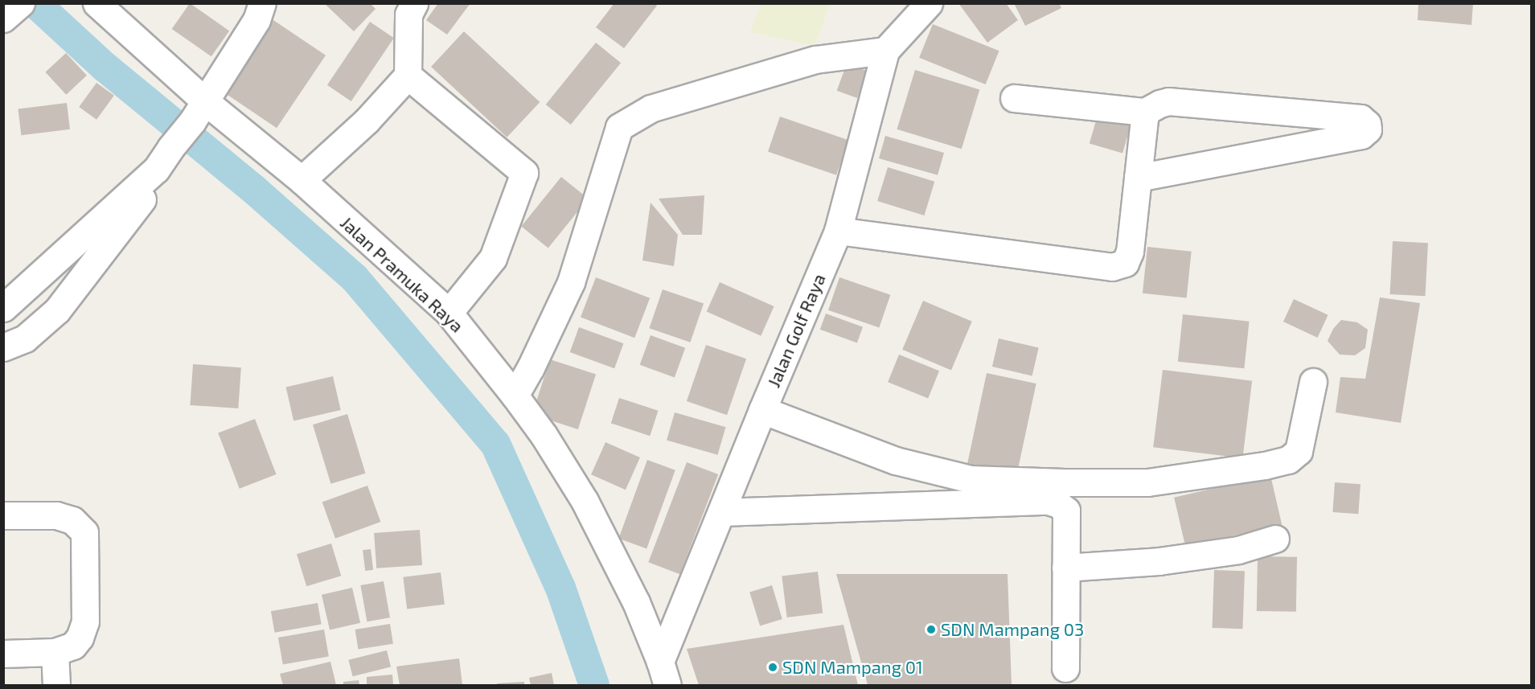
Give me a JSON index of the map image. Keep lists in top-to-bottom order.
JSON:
{
  "streets": {
    "street": ["Jalan Pramuka Raya", "Jalan Golf Raya"]
  },
  "crossings": [
    ["Jalan Pramuka Raya", "Jalan Golf Raya"]
  ],
  "places": ["SDN Mampang 03", "SDN Mampang 01"]
}
